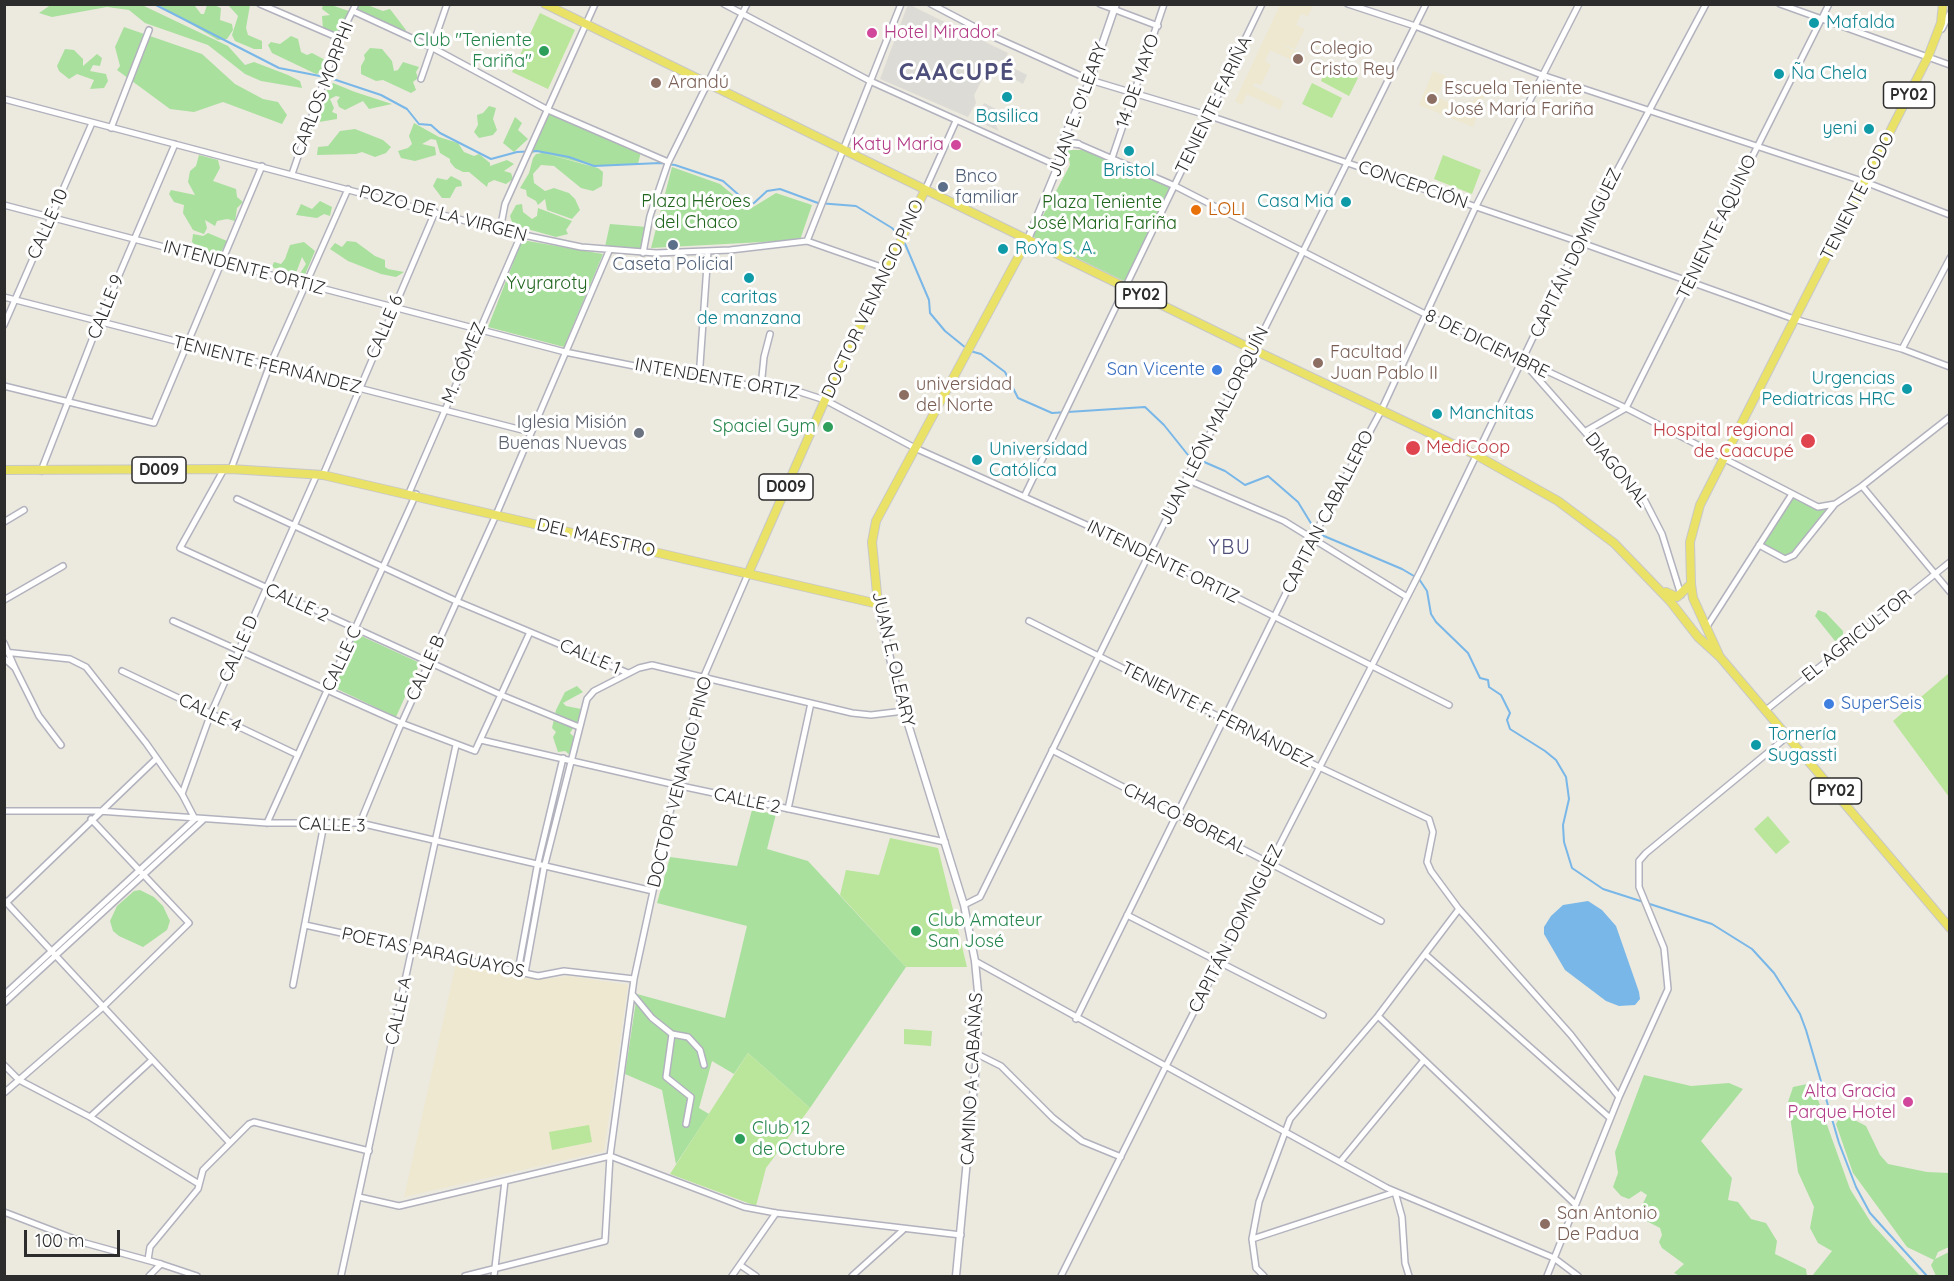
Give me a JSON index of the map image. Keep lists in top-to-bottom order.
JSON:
{
  "streets": {
    "main road": [
      "PY02",
      "JUAN E. O'LEARY",
      "TENIENTE GODO",
      "DOCTOR VENANCIO PINO",
      "D009",
      "DEL MAESTRO",
      "JUAN E. OLEARY"
    ],
    "street": [
      "14 DE MAYO",
      "CARLOS MORPHI",
      "TENIENTE FARIÑA",
      "CONCEPCIÓN",
      "POZO DE LA VIRGEN",
      "CALLE 10",
      "TENIENTE AQUINO",
      "CAPITÁN DOMINGUEZ",
      "INTENDENTE ORTIZ",
      "CALLE 9",
      "CALLE 6",
      "8 DE DICIEMBRE",
      "M. GÓMEZ",
      "TENIENTE FERNÁNDEZ",
      "JUAN LEÓN MALLORQUÍN",
      "DIAGONAL",
      "CAPITAN CABALLERO",
      "CALLE 2",
      "EL AGRICULTOR",
      "CALLE D",
      "CALLE 1",
      "CALLE C",
      "CALLE B",
      "CALLE 4",
      "TENIENTE F. FERNÁNDEZ",
      "CHACO BOREAL",
      "CALLE 3",
      "POETAS PARAGUAYOS",
      "CALLE A",
      "CAMINO A CABAÑAS"
    ]
  },
  "crossings": [
    ["14 DE MAYO", "CONCEPCIÓN"],
    ["14 DE MAYO", "8 DE DICIEMBRE"],
    ["CARLOS MORPHI", "POZO DE LA VIRGEN"],
    ["PY02", "TENIENTE FARIÑA"],
    ["PY02", "JUAN E. O'LEARY"],
    ["PY02", "CONCEPCIÓN"],
    ["PY02", "TENIENTE GODO"],
    ["PY02", "CAPITÁN DOMINGUEZ"],
    ["PY02", "DOCTOR VENANCIO PINO"],
    ["PY02", "8 DE DICIEMBRE"],
    ["PY02", "JUAN LEÓN MALLORQUÍN"],
    ["PY02", "CAPITAN CABALLERO"],
    ["PY02", "EL AGRICULTOR"],
    ["TENIENTE FARIÑA", "CONCEPCIÓN"],
    ["TENIENTE FARIÑA", "INTENDENTE ORTIZ"],
    ["TENIENTE FARIÑA", "8 DE DICIEMBRE"],
    ["JUAN E. O'LEARY", "CONCEPCIÓN"],
    ["JUAN E. O'LEARY", "JUAN E. OLEARY"],
    ["CONCEPCIÓN", "TENIENTE GODO"],
    ["CONCEPCIÓN", "TENIENTE AQUINO"],
    ["CONCEPCIÓN", "CAPITÁN DOMINGUEZ"],
    ["CONCEPCIÓN", "JUAN LEÓN MALLORQUÍN"],
    ["CONCEPCIÓN", "CAPITAN CABALLERO"],
    ["POZO DE LA VIRGEN", "CALLE 10"],
    ["POZO DE LA VIRGEN", "DOCTOR VENANCIO PINO"],
    ["POZO DE LA VIRGEN", "CALLE 9"],
    ["POZO DE LA VIRGEN", "CALLE 6"],
    ["POZO DE LA VIRGEN", "M. GÓMEZ"],
    ["POZO DE LA VIRGEN", "CALLE B"],
    ["CALLE 10", "INTENDENTE ORTIZ"],
    ["CALLE 10", "TENIENTE FERNÁNDEZ"],
    ["TENIENTE AQUINO", "8 DE DICIEMBRE"],
    ["CAPITÁN DOMINGUEZ", "INTENDENTE ORTIZ"],
    ["CAPITÁN DOMINGUEZ", "8 DE DICIEMBRE"],
    ["CAPITÁN DOMINGUEZ", "DIAGONAL"],
    ["CAPITÁN DOMINGUEZ", "TENIENTE F. FERNÁNDEZ"],
    ["CAPITÁN DOMINGUEZ", "CHACO BOREAL"],
    ["INTENDENTE ORTIZ", "DOCTOR VENANCIO PINO"],
    ["INTENDENTE ORTIZ", "CALLE 9"],
    ["INTENDENTE ORTIZ", "CALLE 6"],
    ["INTENDENTE ORTIZ", "M. GÓMEZ"],
    ["INTENDENTE ORTIZ", "JUAN LEÓN MALLORQUÍN"],
    ["INTENDENTE ORTIZ", "CAPITAN CABALLERO"],
    ["INTENDENTE ORTIZ", "JUAN E. OLEARY"],
    ["INTENDENTE ORTIZ", "CALLE B"],
    ["DOCTOR VENANCIO PINO", "DEL MAESTRO"],
    ["DOCTOR VENANCIO PINO", "CALLE 2"],
    ["DOCTOR VENANCIO PINO", "CALLE 1"],
    ["DOCTOR VENANCIO PINO", "CALLE 3"],
    ["DOCTOR VENANCIO PINO", "POETAS PARAGUAYOS"],
    ["CALLE 9", "TENIENTE FERNÁNDEZ"],
    ["CALLE 9", "D009"],
    ["CALLE 6", "TENIENTE FERNÁNDEZ"],
    ["CALLE 6", "D009"],
    ["CALLE 6", "DEL MAESTRO"],
    ["CALLE 6", "CALLE D"],
    ["8 DE DICIEMBRE", "JUAN LEÓN MALLORQUÍN"],
    ["8 DE DICIEMBRE", "DIAGONAL"],
    ["8 DE DICIEMBRE", "CAPITAN CABALLERO"],
    ["M. GÓMEZ", "TENIENTE FERNÁNDEZ"],
    ["M. GÓMEZ", "DEL MAESTRO"],
    ["M. GÓMEZ", "CALLE C"],
    ["TENIENTE FERNÁNDEZ", "CALLE B"],
    ["JUAN LEÓN MALLORQUÍN", "TENIENTE F. FERNÁNDEZ"],
    ["JUAN LEÓN MALLORQUÍN", "CHACO BOREAL"],
    ["JUAN LEÓN MALLORQUÍN", "CAMINO A CABAÑAS"],
    ["D009", "DEL MAESTRO"],
    ["D009", "CALLE 2"],
    ["D009", "CALLE D"],
    ["CAPITAN CABALLERO", "TENIENTE F. FERNÁNDEZ"],
    ["CAPITAN CABALLERO", "CHACO BOREAL"],
    ["DEL MAESTRO", "CALLE D"],
    ["DEL MAESTRO", "CALLE C"],
    ["DEL MAESTRO", "JUAN E. OLEARY"],
    ["DEL MAESTRO", "CALLE B"],
    ["CALLE 2", "CALLE D"],
    ["CALLE 2", "CALLE C"],
    ["CALLE 2", "JUAN E. OLEARY"],
    ["CALLE 2", "CALLE B"],
    ["CALLE D", "CALLE 4"],
    ["CALLE 1", "CALLE C"],
    ["CALLE 1", "JUAN E. OLEARY"],
    ["CALLE 1", "CALLE B"],
    ["CALLE C", "CALLE 4"],
    ["CALLE C", "CALLE 3"],
    ["JUAN E. OLEARY", "CAMINO A CABAÑAS"],
    ["CALLE B", "CALLE 3"],
    ["CALLE 3", "CALLE A"],
    ["POETAS PARAGUAYOS", "CALLE A"]
  ],
  "districts": ["CAACUPÉ", "YBU"],
  "parks": ["Plaza Héroes del Chaco", "Plaza Teniente José Maria Fariña", "Yvyraroty"],
  "places": [
    "Mafalda",
    "Hotel Mirador",
    "Club \"Teniente Fariña\"",
    "Colegio Cristo Rey",
    "Ña Chela",
    "Arandú",
    "Basilica",
    "Escuela Teniente José Maria Fariña",
    "yeni",
    "Katy Maria",
    "Bristol",
    "Bnco familiar",
    "Casa Mia",
    "LOLI",
    "Caseta Policial",
    "RoYa S. A.",
    "caritas de manzana",
    "Facultad Juan Pablo II",
    "San Vicente",
    "Urgencias Pediatricas HRC",
    "universidad del Norte",
    "Manchitas",
    "Spaciel Gym",
    "Iglesia Misión Buenas Nuevas",
    "Hospital regional de Caacupé",
    "MediCoop",
    "Universidad Católica",
    "SuperSeis",
    "Tornería Sugassti",
    "Club Amateur San José",
    "Alta Gracia Parque Hotel",
    "Club 12 de Octubre",
    "San Antonio De Padua"
  ],
  "scale_bar": "100 m"
}
